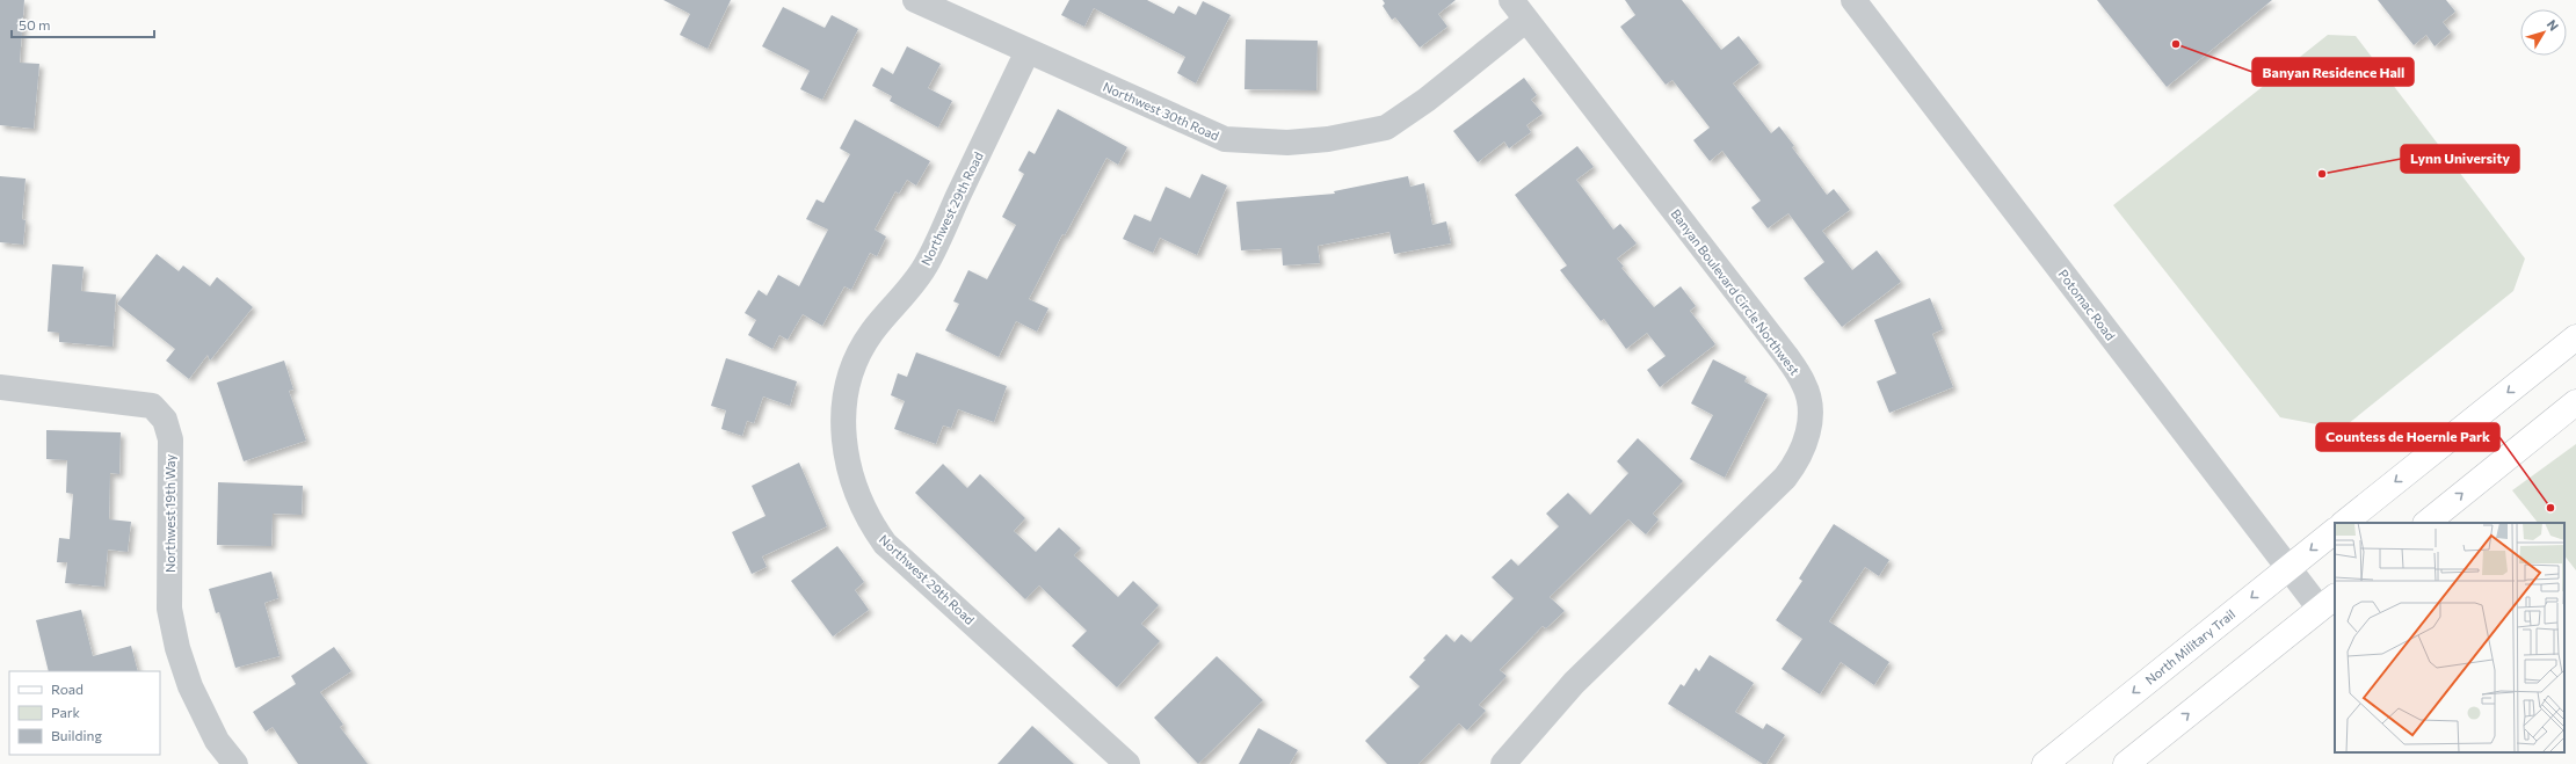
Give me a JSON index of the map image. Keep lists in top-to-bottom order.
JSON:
{
  "streets": {
    "main road": ["North Military Trail"],
    "street": [
      "Northwest 30th Road",
      "Northwest 29th Road",
      "Banyan Boulevard Circle Northwest",
      "Potomac Road",
      "Northwest 19th Way"
    ]
  },
  "crossings": [
    ["Northwest 30th Road", "Northwest 29th Road"],
    ["Northwest 30th Road", "Banyan Boulevard Circle Northwest"],
    ["Potomac Road", "North Military Trail"]
  ],
  "places": ["Banyan Residence Hall", "Lynn University", "Countess de Hoernle Park"],
  "legend": ["Road", "Park", "Building"],
  "scale_bar": "50 m",
  "north": "top right"
}
